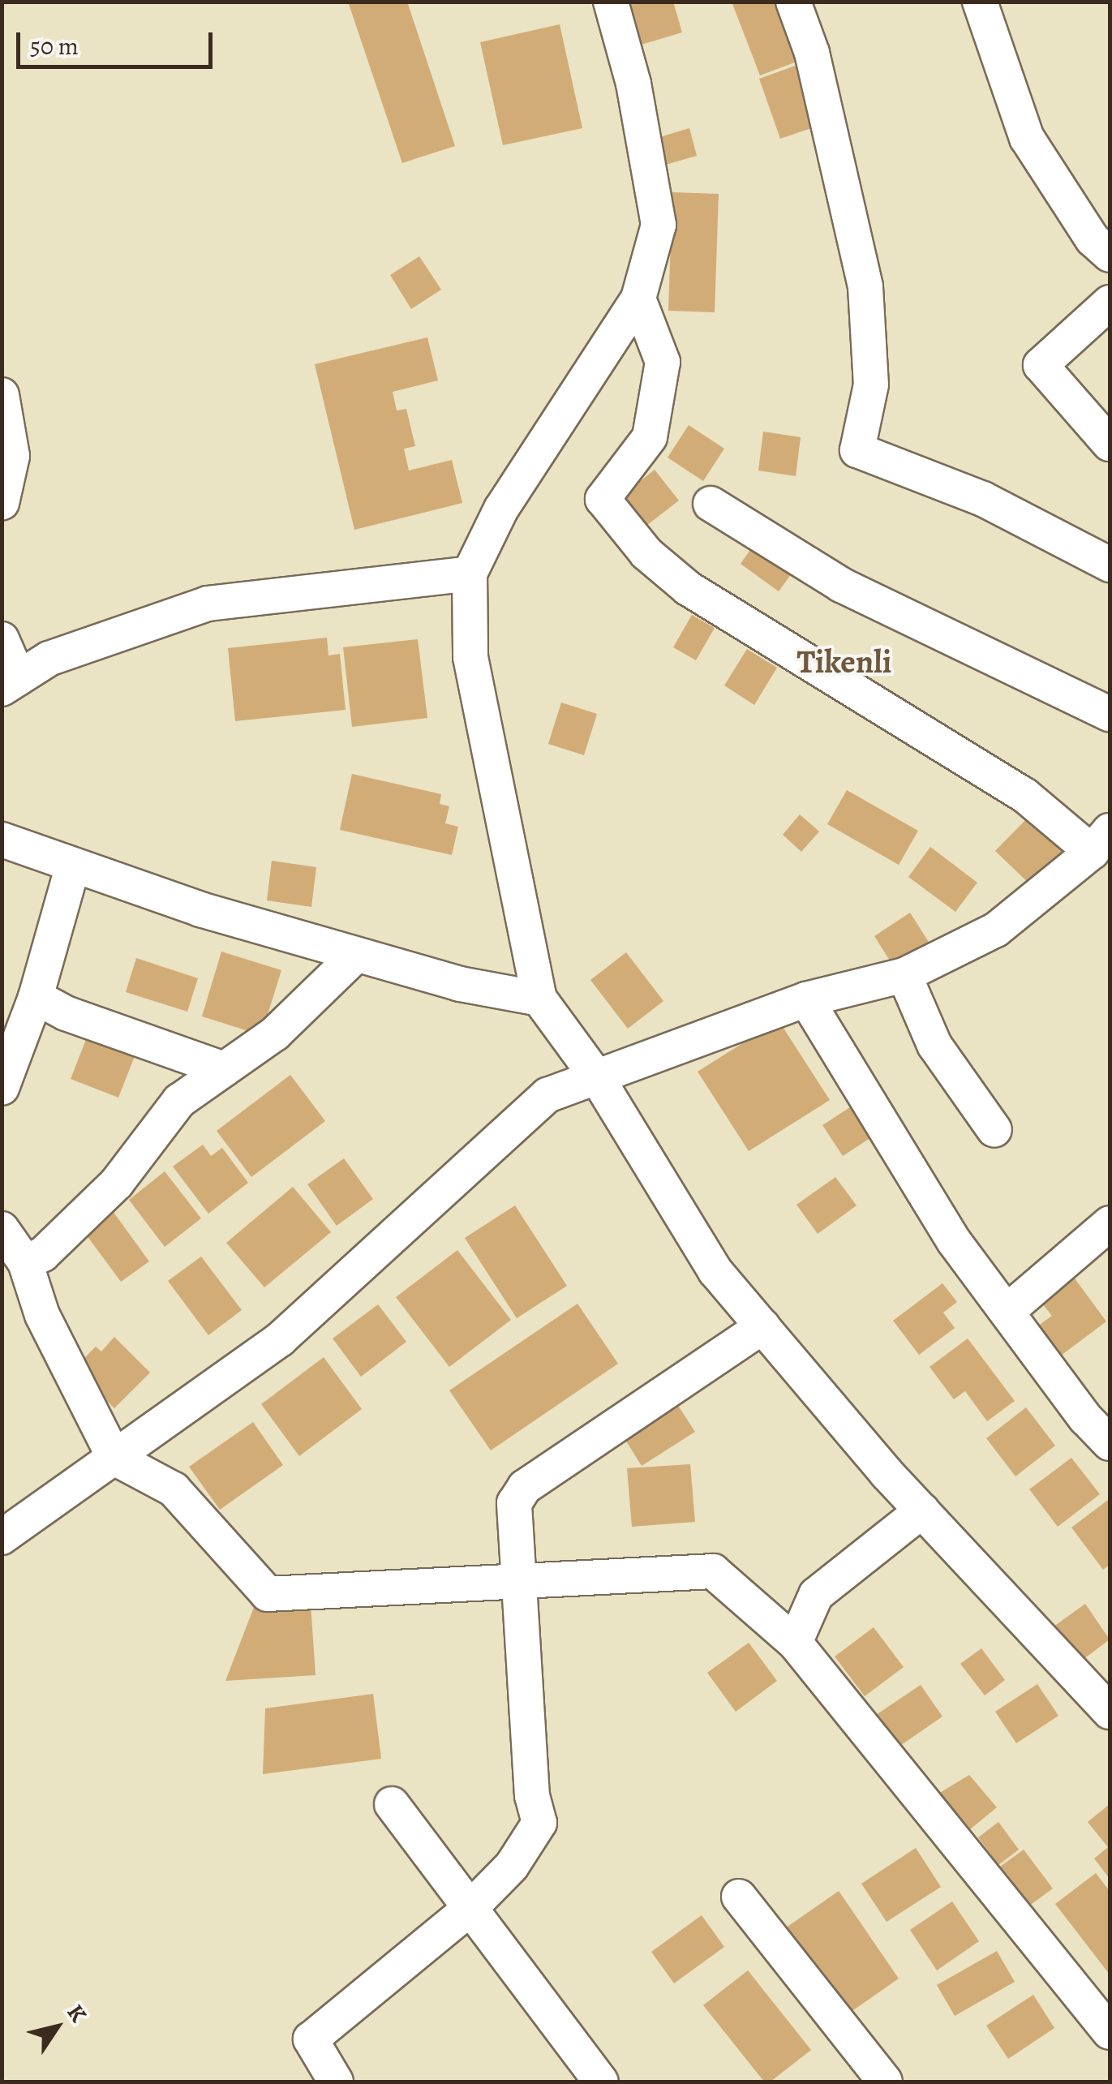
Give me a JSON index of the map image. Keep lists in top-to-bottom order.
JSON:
{
  "districts": ["Tikenli"],
  "scale_bar": "50 m",
  "north": "top right"
}
